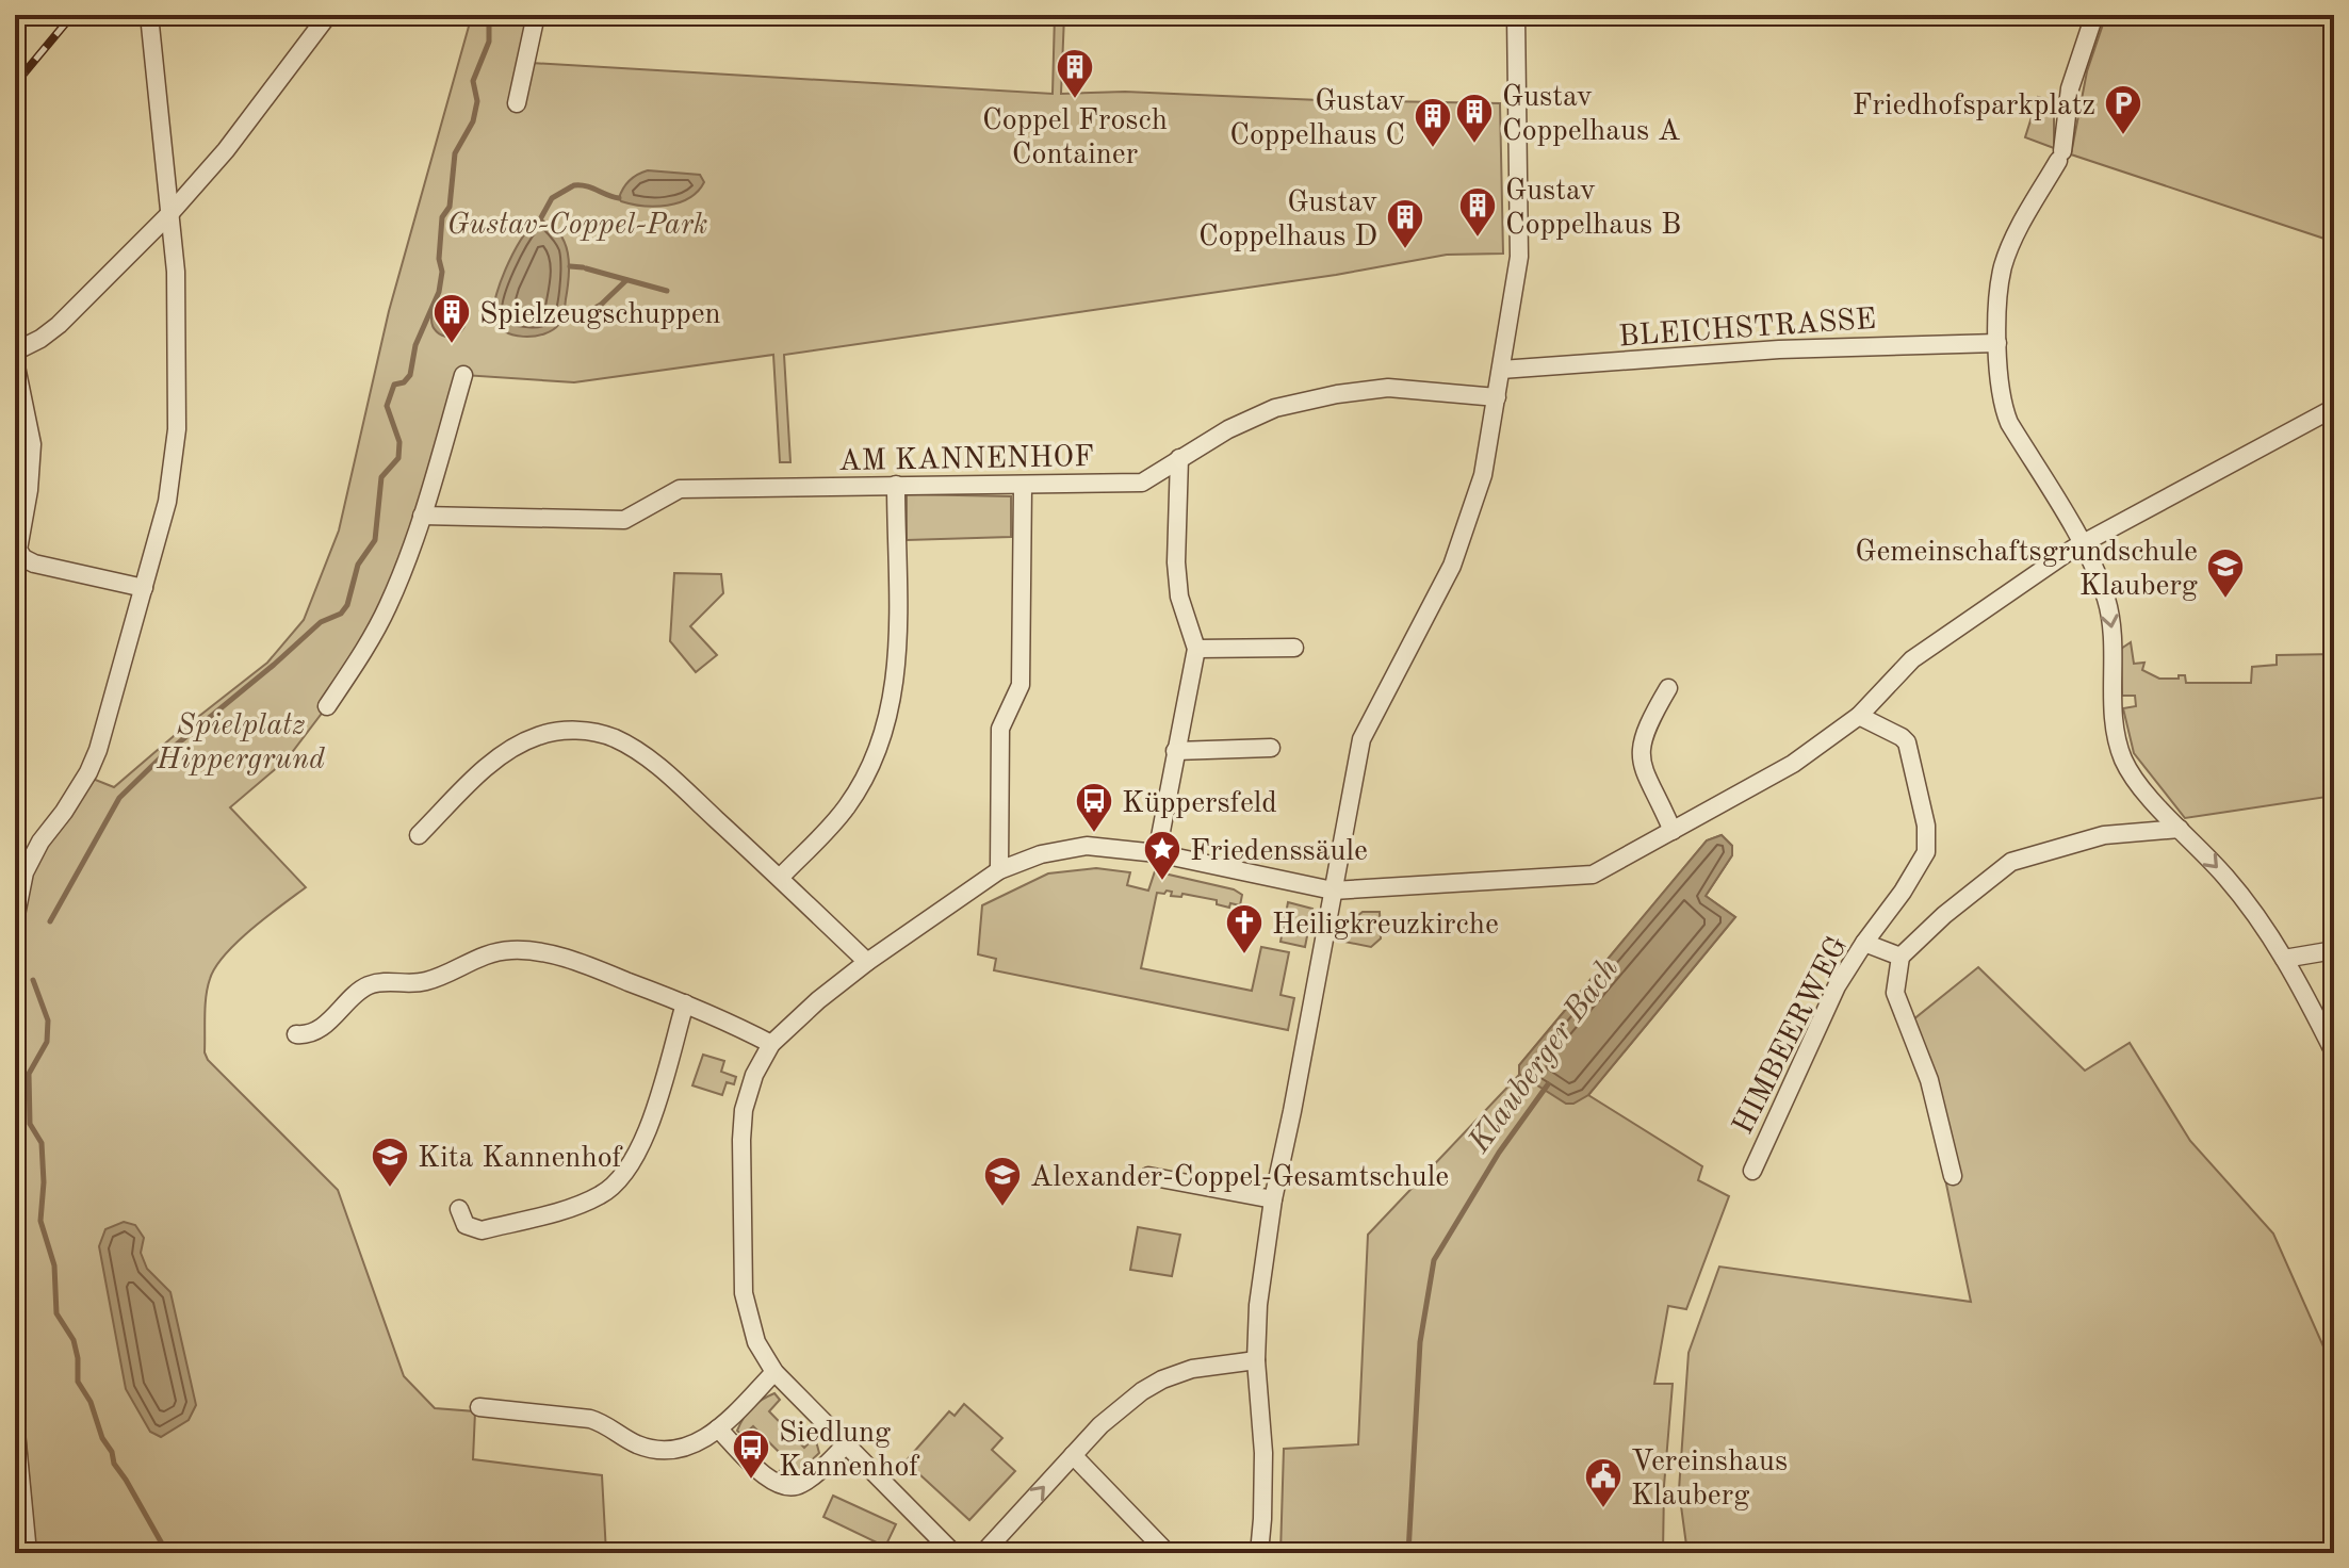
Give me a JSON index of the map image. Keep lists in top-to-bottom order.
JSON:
{
  "streets": {
    "street": ["BLEICHSTRASSE", "AM KANNENHOF", "HIMBEERWEG"]
  },
  "water": ["Klauberger Bach"],
  "parks": ["Gustav-Coppel-Park", "Spielplatz Hippergrund"],
  "places": {
    "building": [
      "Coppel Frosch Container",
      "Gustav Coppelhaus A",
      "Gustav Coppelhaus C",
      "Gustav Coppelhaus B",
      "Gustav Coppelhaus D",
      "Spielzeugschuppen"
    ],
    "parking": ["Friedhofsparkplatz"],
    "school or university": ["Gemeinschaftsgrundschule Klauberg", "Kita Kannenhof", "Alexander-Coppel-Gesamtschule"],
    "bus stop": ["Küppersfeld", "Siedlung Kannenhof"],
    "place": ["Friedenssäule"],
    "church": ["Heiligkreuzkirche"],
    "public building": ["Vereinshaus Klauberg"]
  }
}
